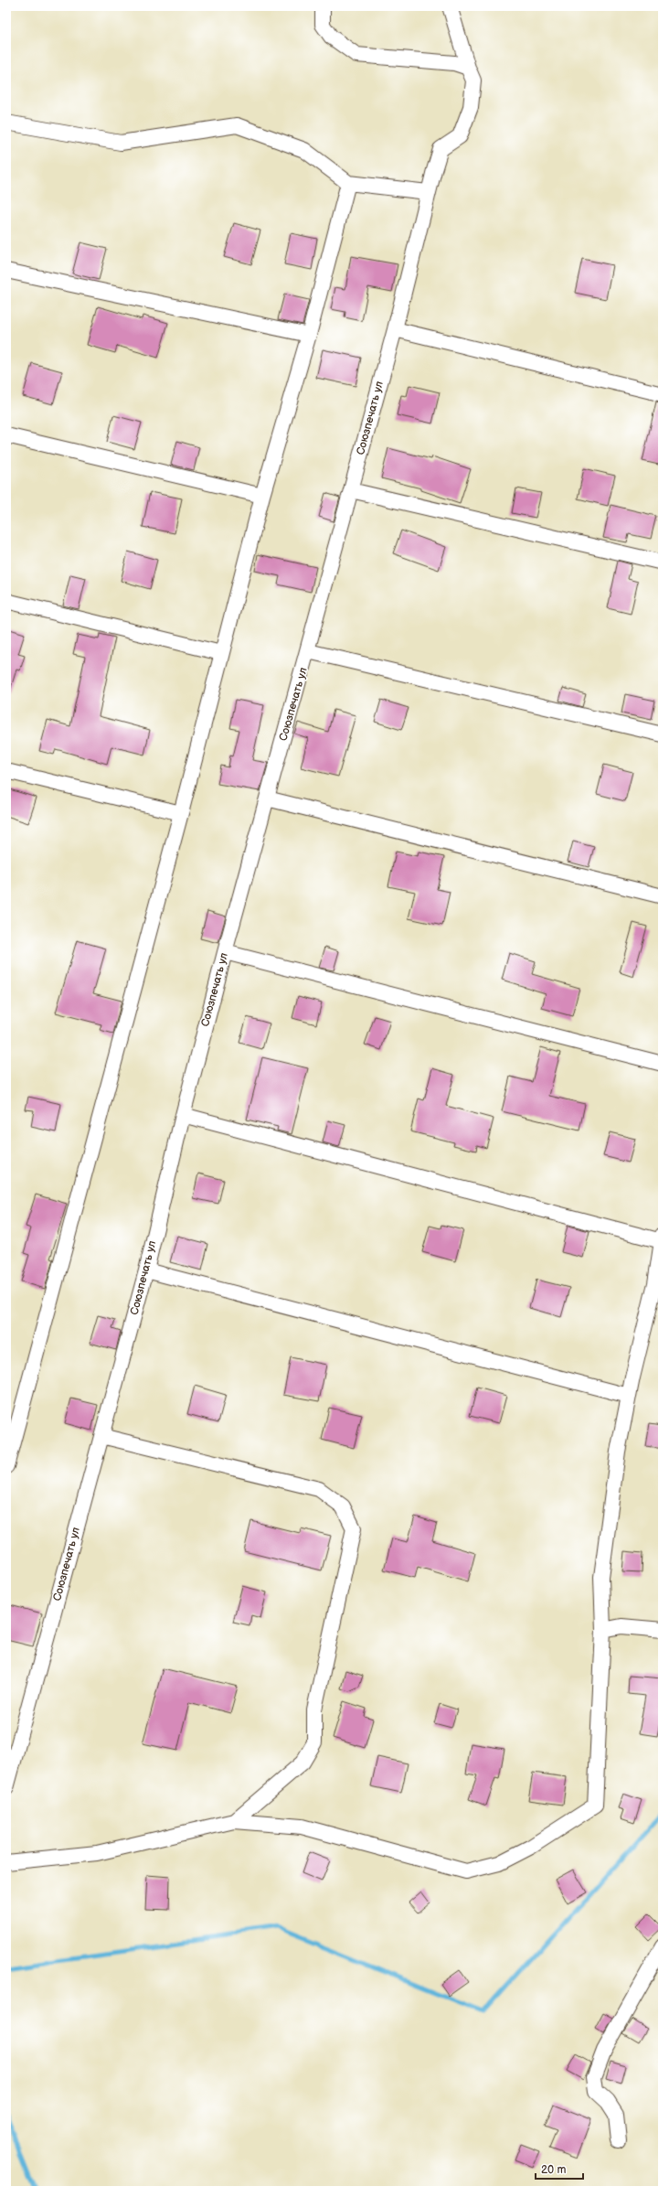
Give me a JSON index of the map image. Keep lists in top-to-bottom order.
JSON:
{
  "streets": {
    "street": ["Союзпечать ул"]
  },
  "scale_bar": "20 m"
}
